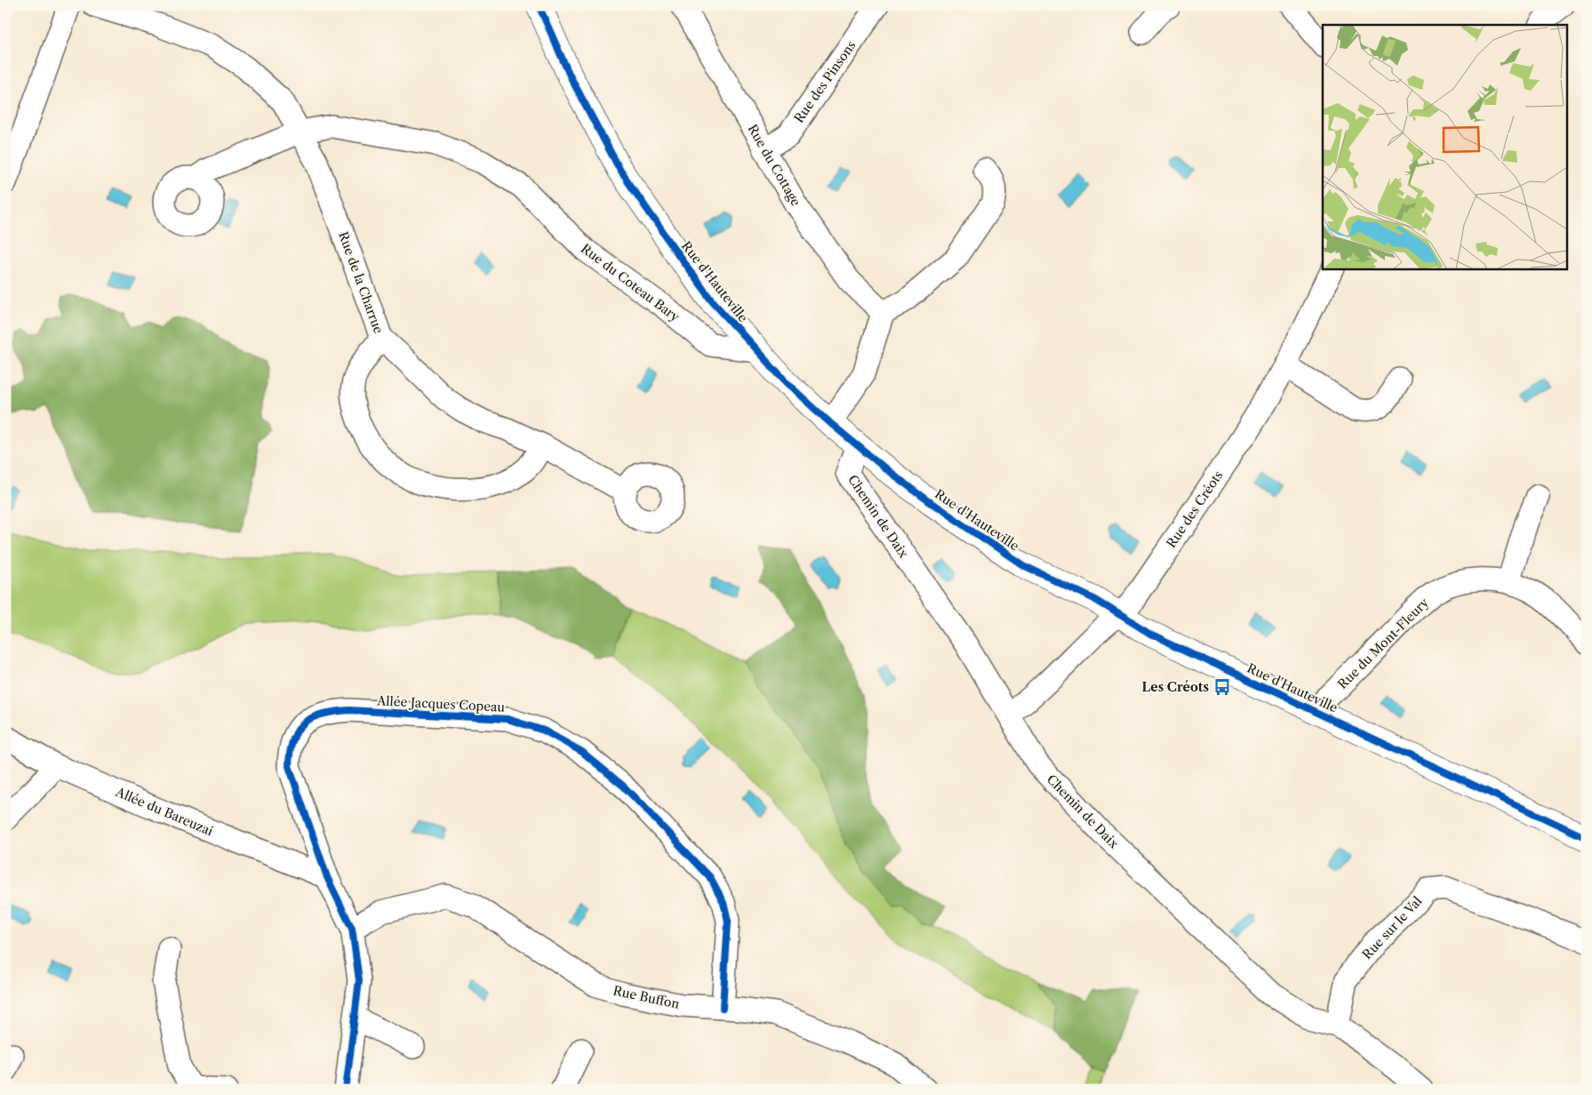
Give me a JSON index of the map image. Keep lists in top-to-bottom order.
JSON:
{
  "streets": {
    "street": [
      "Rue des Pinsons",
      "Rue du Cottage",
      "Rue d'Hauteville",
      "Rue de la Charrue",
      "Rue du Coteau Bary",
      "Rue des Créots",
      "Chemin de Daix",
      "Rue du Mont-Fleury",
      "Allée Jacques Copeau",
      "Allée du Bareuzai",
      "Rue sur le Val",
      "Rue Buffon"
    ]
  },
  "crossings": [
    ["Rue des Pinsons", "Rue du Cottage"],
    ["Rue d'Hauteville", "Rue du Coteau Bary"],
    ["Rue d'Hauteville", "Rue des Créots"],
    ["Rue d'Hauteville", "Chemin de Daix"],
    ["Rue d'Hauteville", "Rue du Mont-Fleury"],
    ["Rue de la Charrue", "Rue du Coteau Bary"],
    ["Rue des Créots", "Chemin de Daix"],
    ["Chemin de Daix", "Rue sur le Val"],
    ["Allée Jacques Copeau", "Allée du Bareuzai"],
    ["Allée Jacques Copeau", "Rue Buffon"]
  ],
  "places": {
    "bus stop": ["Les Créots"]
  }
}
